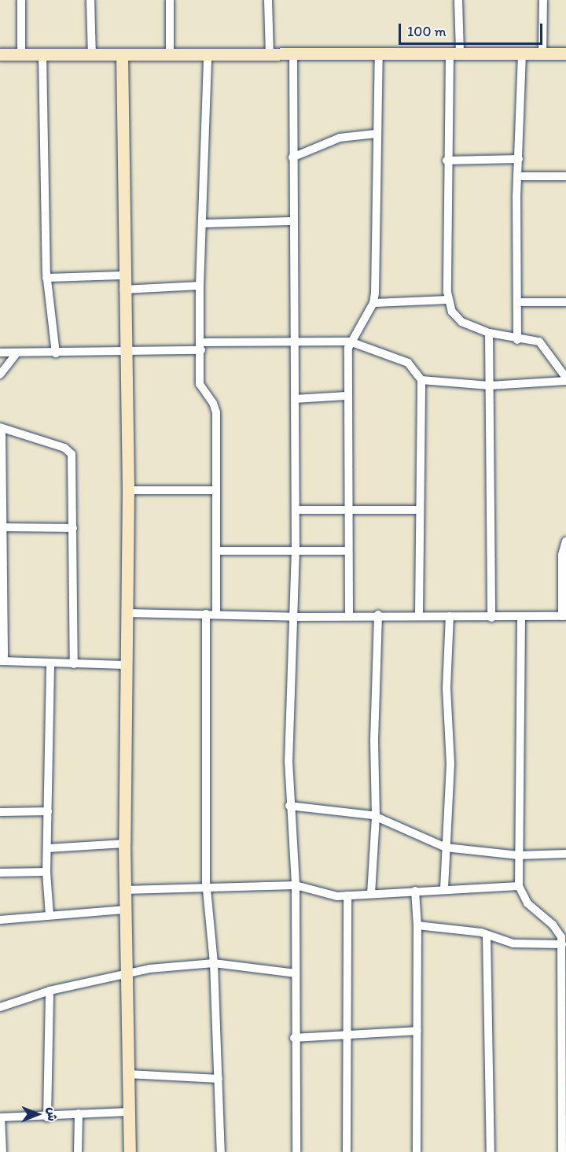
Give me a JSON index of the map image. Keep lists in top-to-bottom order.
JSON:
{
  "scale_bar": "100 m",
  "north": "right"
}
